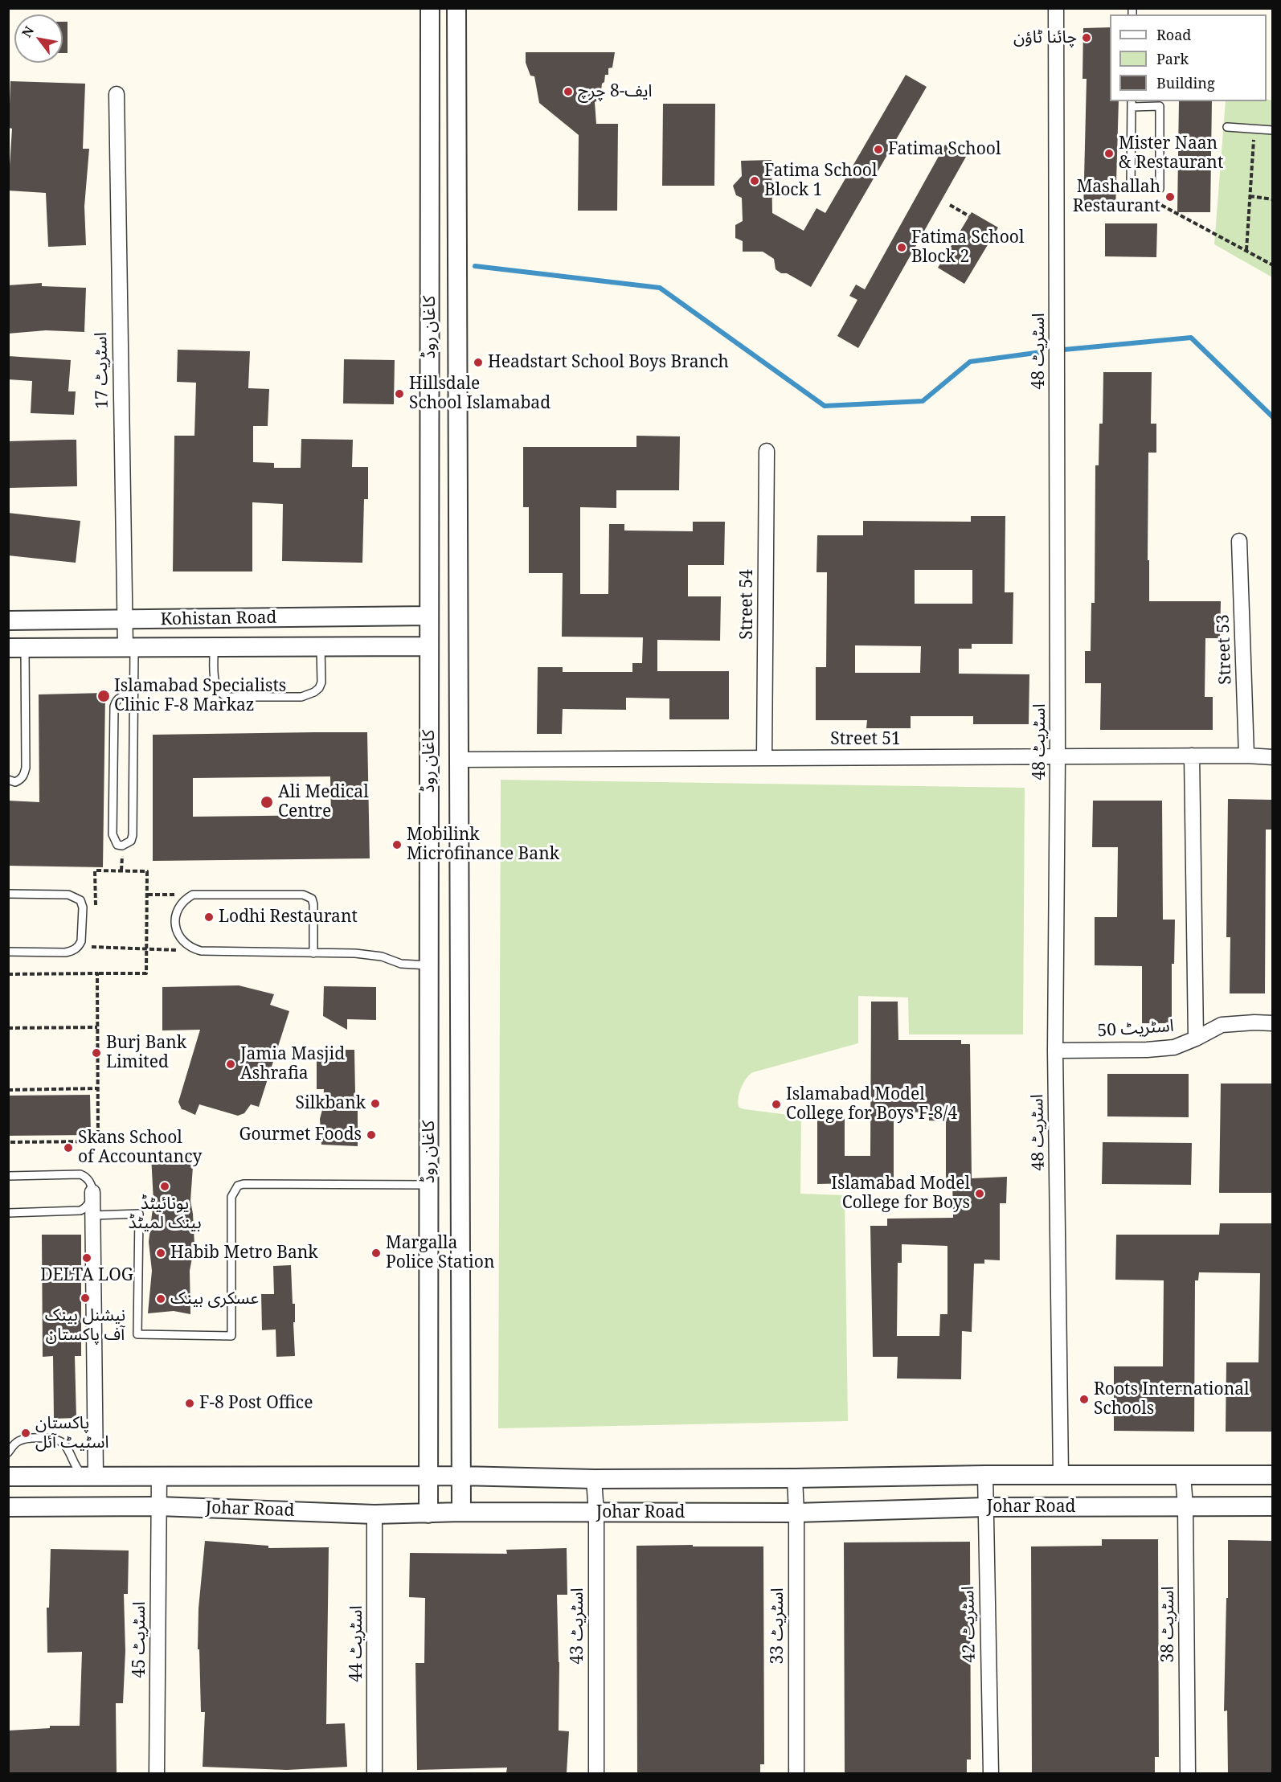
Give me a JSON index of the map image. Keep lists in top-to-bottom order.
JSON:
{
  "streets": {
    "street": [
      "کاغان روڈ",
      "اسٹریٹ 48",
      "اسٹریٹ 17",
      "Street 54",
      "Kohistan Road",
      "Street 53",
      "Street 51",
      "اسٹریٹ 50",
      "Johar Road",
      "اسٹریٹ 42",
      "اسٹریٹ 38",
      "اسٹریٹ 43",
      "اسٹریٹ 33",
      "اسٹریٹ 45",
      "اسٹریٹ 44"
    ]
  },
  "crossings": [
    ["کاغان روڈ", "Kohistan Road"],
    ["کاغان روڈ", "Street 51"],
    ["کاغان روڈ", "Johar Road"],
    ["اسٹریٹ 48", "Street 51"],
    ["اسٹریٹ 48", "اسٹریٹ 50"],
    ["اسٹریٹ 48", "Johar Road"],
    ["اسٹریٹ 17", "Kohistan Road"],
    ["Street 54", "Street 51"],
    ["Street 53", "Street 51"],
    ["Johar Road", "اسٹریٹ 42"],
    ["Johar Road", "اسٹریٹ 38"],
    ["Johar Road", "اسٹریٹ 43"],
    ["Johar Road", "اسٹریٹ 33"],
    ["Johar Road", "اسٹریٹ 45"],
    ["Johar Road", "اسٹریٹ 44"]
  ],
  "places": [
    "چائنا ٹاؤن",
    "ایف-8 چرچ",
    "Fatima School",
    "Mister Naan & Restaurant",
    "Fatima School Block 1",
    "Mashallah Restaurant",
    "Fatima School Block 2",
    "Headstart School Boys Branch",
    "Hillsdale School Islamabad",
    "Islamabad Specialists Clinic F-8 Markaz",
    "Ali Medical Centre",
    "Mobilink Microfinance Bank",
    "Lodhi Restaurant",
    "Burj Bank Limited",
    "Jamia Masjid Ashrafia",
    "Silkbank",
    "Islamabad Model College for Boys F-8/4",
    "Gourmet Foods",
    "Skans School of Accountancy",
    "یونائیٹڈ بینک لمیٹڈ",
    "Islamabad Model College for Boys",
    "Habib Metro Bank",
    "Margalla Police Station",
    "DELTA LOG",
    "نیشنل بینک آف پاکستان",
    "عسکری بینک",
    "Roots International Schools",
    "F-8 Post Office",
    "پاکستان اسٹیٹ آئل"
  ],
  "legend": ["Road", "Park", "Building"],
  "north": "top left"
}
